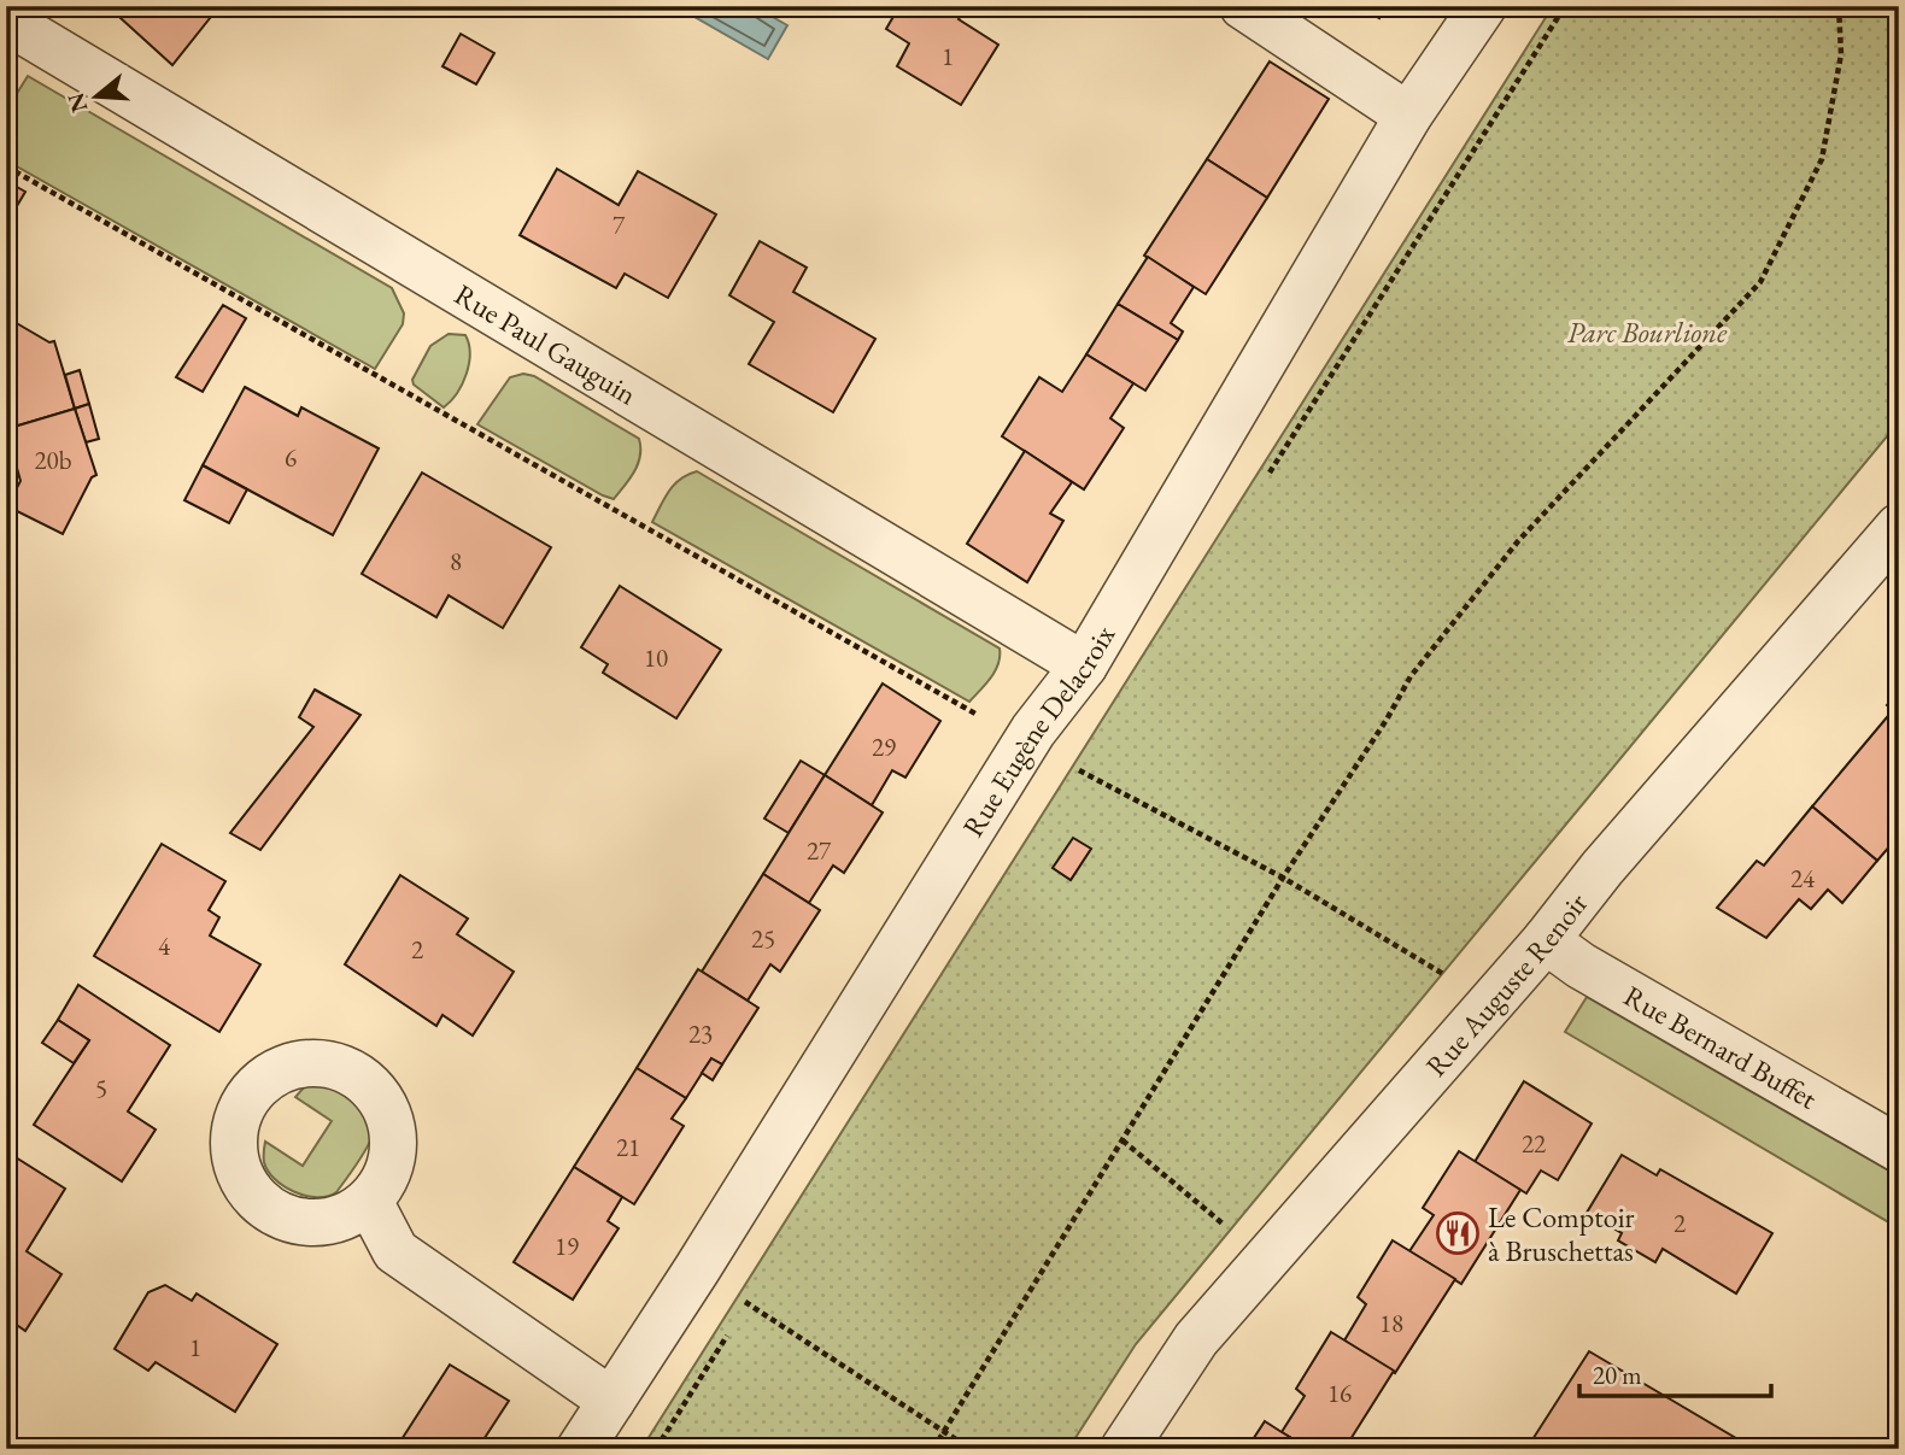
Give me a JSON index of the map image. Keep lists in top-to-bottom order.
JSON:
{
  "streets": {
    "street": [
      "Rue Paul Gauguin",
      "Rue Eugène Delacroix",
      "Rue Auguste Renoir",
      "Rue Bernard Buffet"
    ]
  },
  "crossings": [
    ["Rue Paul Gauguin", "Rue Eugène Delacroix"],
    ["Rue Auguste Renoir", "Rue Bernard Buffet"]
  ],
  "parks": ["Parc Bourlione"],
  "places": {
    "restaurant": ["Le Comptoir à Bruschettas"]
  },
  "house_numbers": [
    "1",
    "7",
    "6",
    "20b",
    "8",
    "10",
    "29",
    "27",
    "24",
    "25",
    "4",
    "2",
    "23",
    "5",
    "22",
    "21",
    "2",
    "19",
    "18",
    "1",
    "16"
  ],
  "scale_bar": "20 m",
  "north": "left"
}
